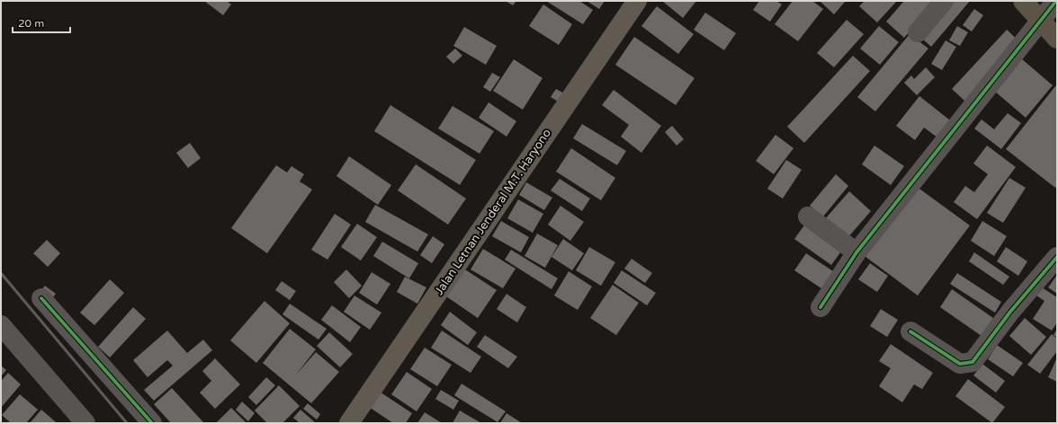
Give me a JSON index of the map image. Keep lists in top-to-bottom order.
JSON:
{
  "streets": {
    "main road": ["Jalan Letnan Jenderal M.T. Haryono"]
  },
  "scale_bar": "20 m"
}
